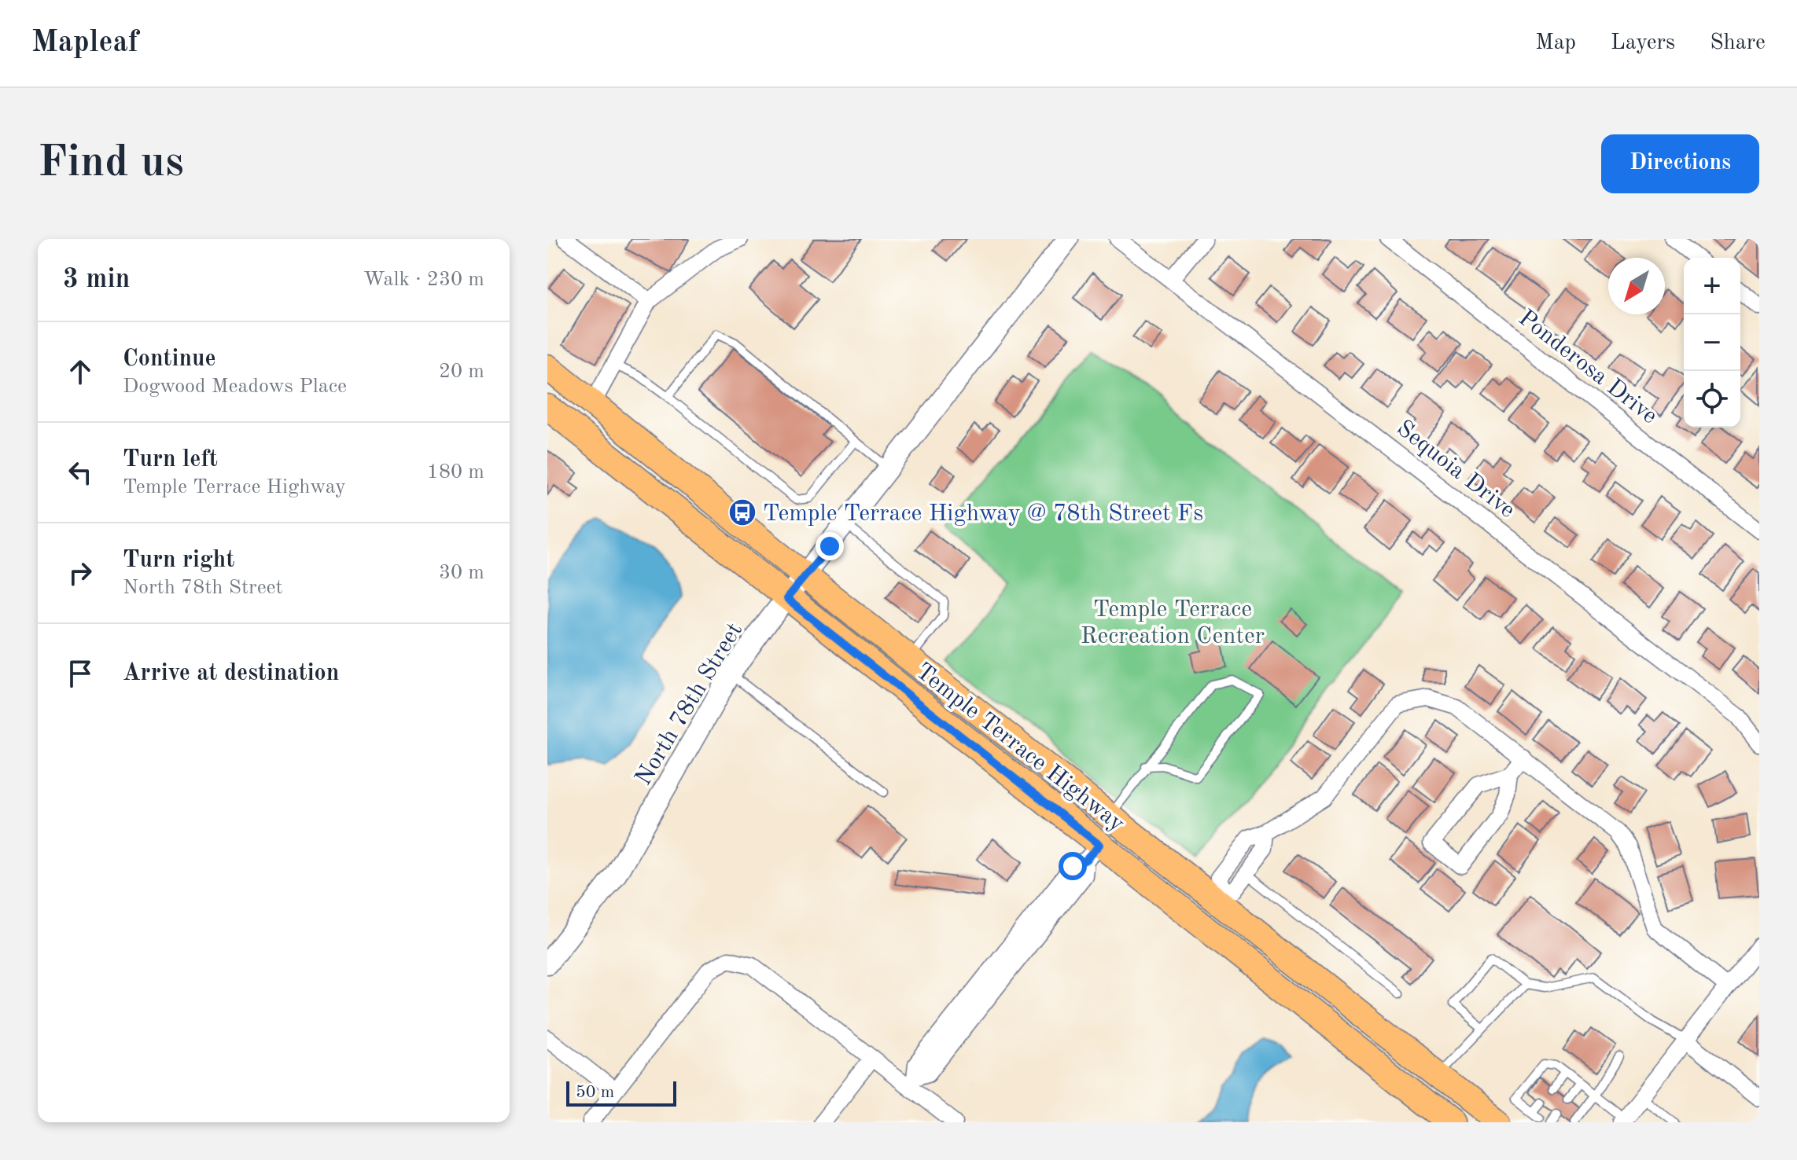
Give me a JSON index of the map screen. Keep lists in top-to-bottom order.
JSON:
{
  "streets": {
    "main road": ["Temple Terrace Highway"],
    "street": ["Ponderosa Drive", "Sequoia Drive", "North 78th Street"]
  },
  "crossings": [
    ["North 78th Street", "Temple Terrace Highway"]
  ],
  "parks": ["Temple Terrace Recreation Center"],
  "places": {
    "bus stop": ["Temple Terrace Highway @ 78th Street Fs"]
  },
  "scale_bar": "50 m",
  "north": "bottom left",
  "page": {
    "header": "Mapleaf",
    "nav": ["Map", "Layers", "Share"],
    "buttons": "Directions",
    "title": "Find us",
    "heading": ["3 min", "Walk · 230 m"],
    "map_buttons": ["+", "−"],
    "list": [
      ["Continue", "Dogwood Meadows Place", "20 m"],
      ["Turn left", "Temple Terrace Highway", "180 m"],
      ["Turn right", "North 78th Street", "30 m"],
      "Arrive at destination"
    ],
    "scale": "50 m"
  }
}
